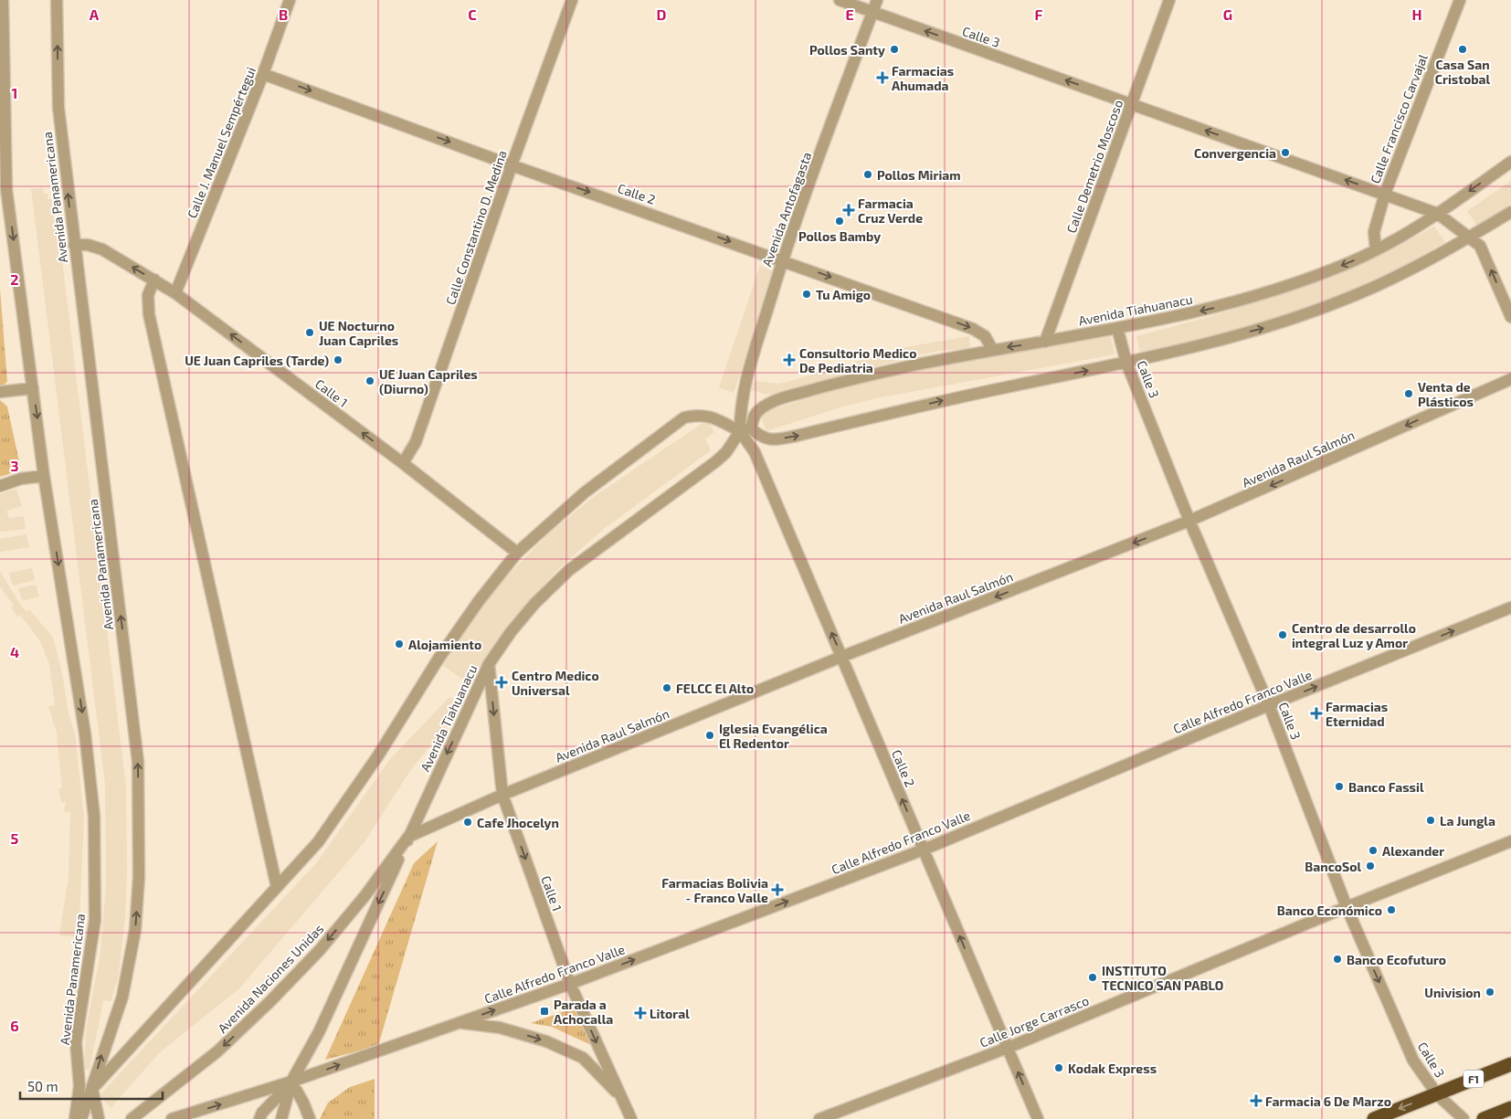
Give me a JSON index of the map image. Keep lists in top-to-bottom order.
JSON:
{
  "streets": {
    "highway": ["F1"],
    "street": [
      "Calle 3",
      "Calle Francisco Carvajal",
      "Calle J. Manuel Sempértegui",
      "Calle Demetrio Moscoso",
      "Calle 2",
      "Avenida Panamericana",
      "Avenida Antofagasta",
      "Calle Constantino D. Medina",
      "Avenida Tiahuanacu",
      "Calle 1",
      "Avenida Raul Salmón",
      "Calle Alfredo Franco Valle",
      "Avenida Naciones Unidas",
      "Calle Jorge Carrasco"
    ]
  },
  "crossings": [
    ["Calle 3", "Calle Francisco Carvajal"],
    ["Calle 3", "Calle Demetrio Moscoso"],
    ["Calle 3", "Avenida Antofagasta"],
    ["Calle 3", "Avenida Tiahuanacu"],
    ["Calle 3", "Avenida Raul Salmón"],
    ["Calle 3", "Calle Alfredo Franco Valle"],
    ["Calle 3", "Calle Jorge Carrasco"],
    ["Calle 3", "F1"],
    ["Calle Francisco Carvajal", "Avenida Tiahuanacu"],
    ["Calle J. Manuel Sempértegui", "Calle 2"],
    ["Calle J. Manuel Sempértegui", "Calle 1"],
    ["Calle Demetrio Moscoso", "Avenida Tiahuanacu"],
    ["Calle 2", "Avenida Antofagasta"],
    ["Calle 2", "Calle Constantino D. Medina"],
    ["Calle 2", "Avenida Tiahuanacu"],
    ["Calle 2", "Avenida Raul Salmón"],
    ["Calle 2", "Calle Alfredo Franco Valle"],
    ["Calle 2", "Calle Jorge Carrasco"],
    ["Avenida Panamericana", "Calle 1"],
    ["Avenida Antofagasta", "Avenida Tiahuanacu"],
    ["Calle Constantino D. Medina", "Calle 1"],
    ["Avenida Tiahuanacu", "Calle 1"],
    ["Avenida Tiahuanacu", "Avenida Raul Salmón"],
    ["Avenida Tiahuanacu", "Calle Alfredo Franco Valle"],
    ["Avenida Tiahuanacu", "Avenida Naciones Unidas"],
    ["Calle 1", "Avenida Raul Salmón"],
    ["Calle 1", "Calle Alfredo Franco Valle"],
    ["Avenida Raul Salmón", "Avenida Naciones Unidas"]
  ],
  "one_way": ["Avenida Raul Salmón", "Calle Alfredo Franco Valle"],
  "places": {
    "other": [
      "Pollos Santy",
      "Casa San Cristobal",
      "Convergencia",
      "Pollos Miriam",
      "Pollos Bamby",
      "Tu Amigo",
      "UE Nocturno Juan Capriles",
      "UE Juan Capriles (Tarde)",
      "UE Juan Capriles (Diurno)",
      "Venta de Plásticos",
      "Centro de desarrollo integral Luz y Amor",
      "Alojamiento",
      "FELCC El Alto",
      "Iglesia Evangélica El Redentor",
      "Banco Fassil",
      "La Jungla",
      "Cafe Jhocelyn",
      "Alexander",
      "BancoSol",
      "Banco Económico",
      "Banco Ecofuturo",
      "INSTITUTO TECNICO SAN PABLO",
      "Univision",
      "Kodak Express"
    ],
    "health": [
      "Farmacias Ahumada",
      "Farmacia Cruz Verde",
      "Consultorio Medico De Pediatria",
      "Centro Medico Universal",
      "Farmacias Eternidad",
      "Farmacias Bolivia - Franco Valle",
      "Litoral",
      "Farmacia 6 De Marzo"
    ],
    "transit": ["Parada a Achocalla"]
  },
  "scale_bar": "50 m",
  "grid": {
    "columns": [
      "A",
      "B",
      "C",
      "D",
      "E",
      "F",
      "G",
      "H"
    ],
    "rows": [
      "1",
      "2",
      "3",
      "4",
      "5",
      "6"
    ]
  }
}
